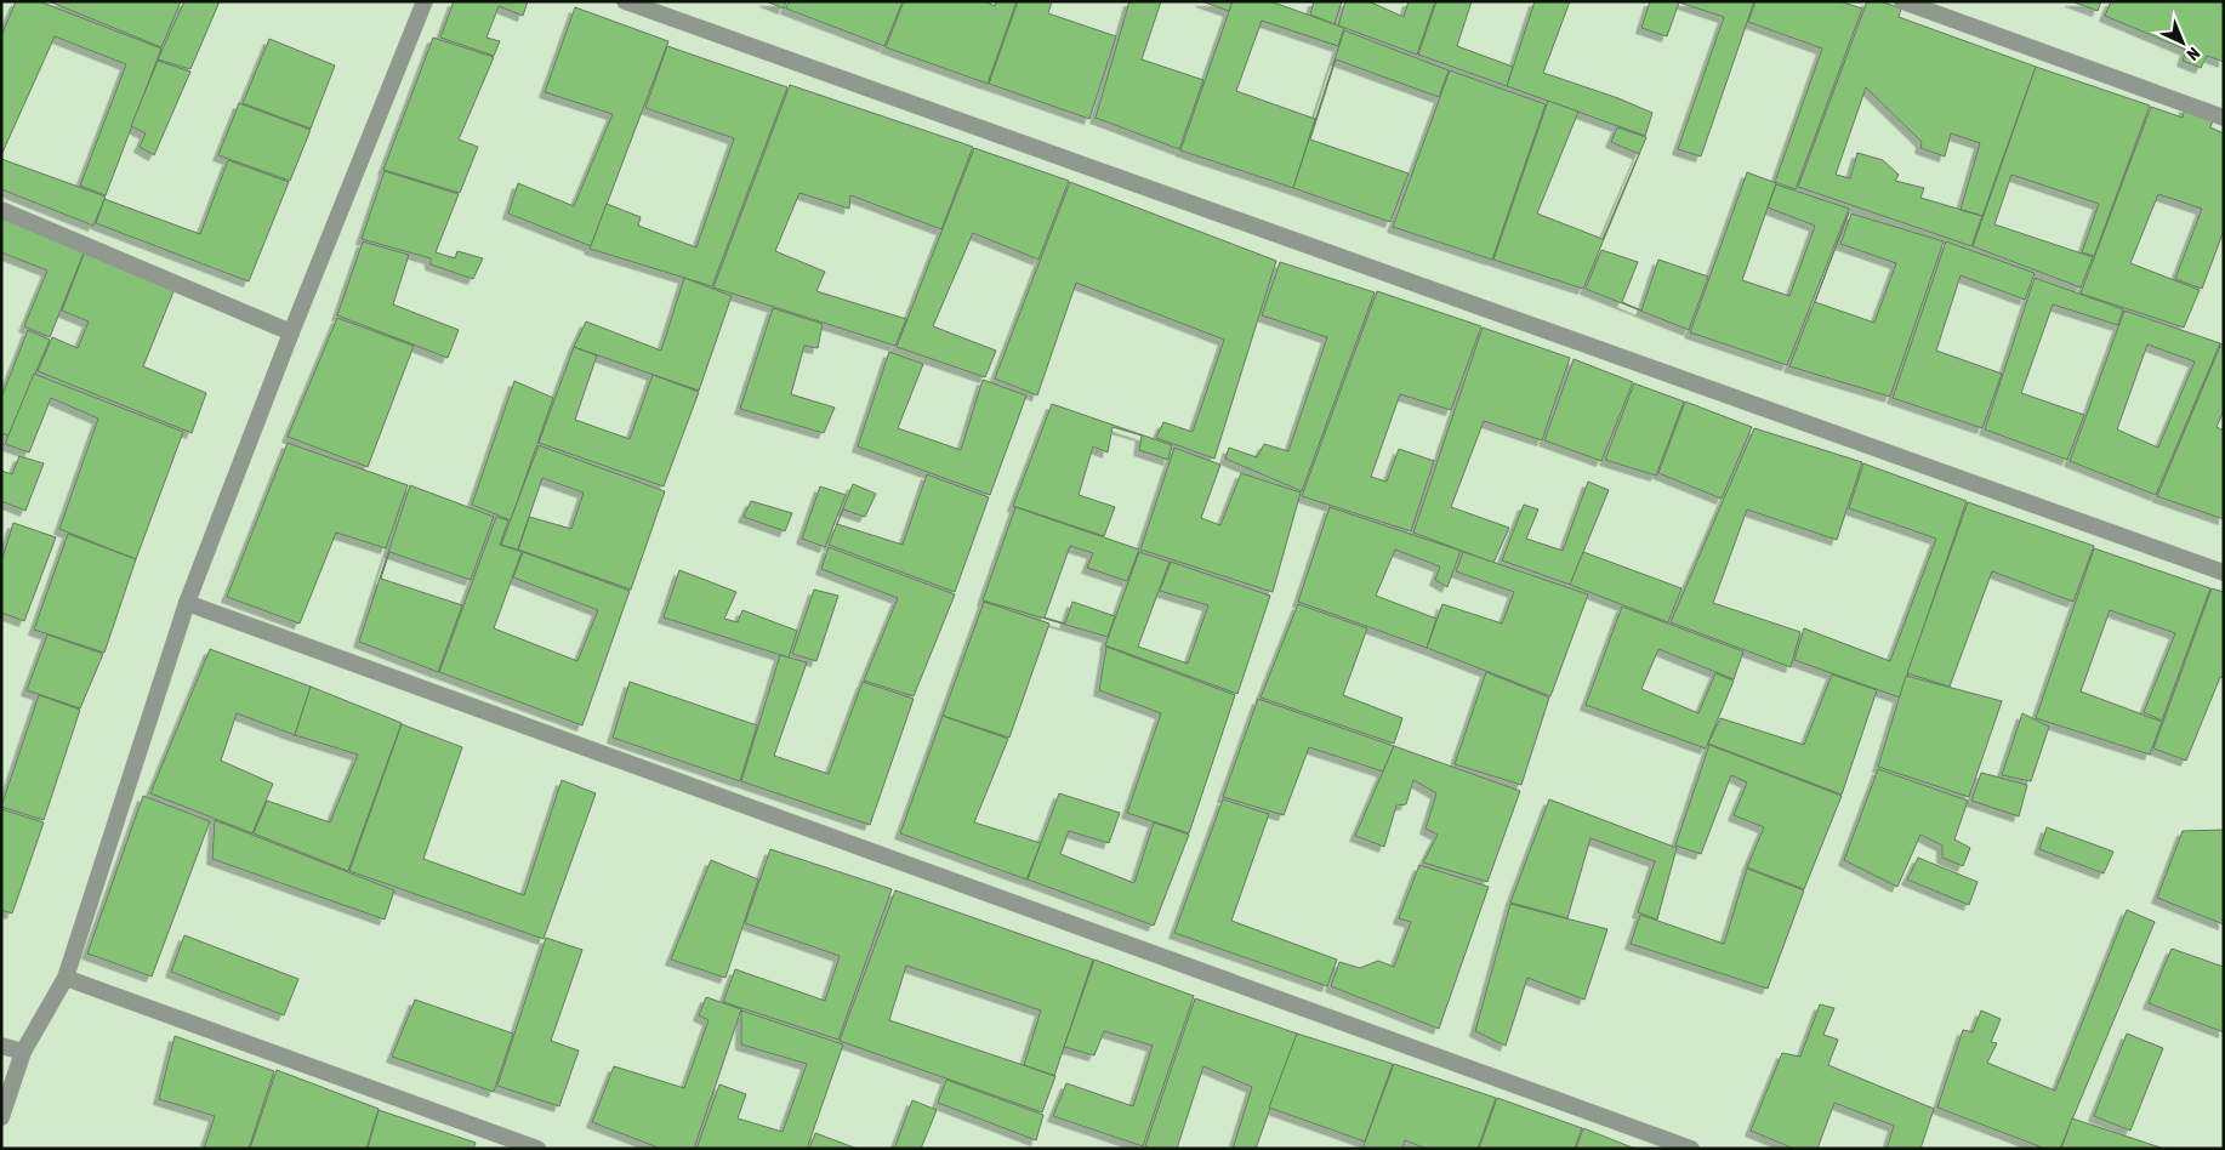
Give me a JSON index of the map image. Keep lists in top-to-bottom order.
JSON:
{
  "north": "bottom right"
}
